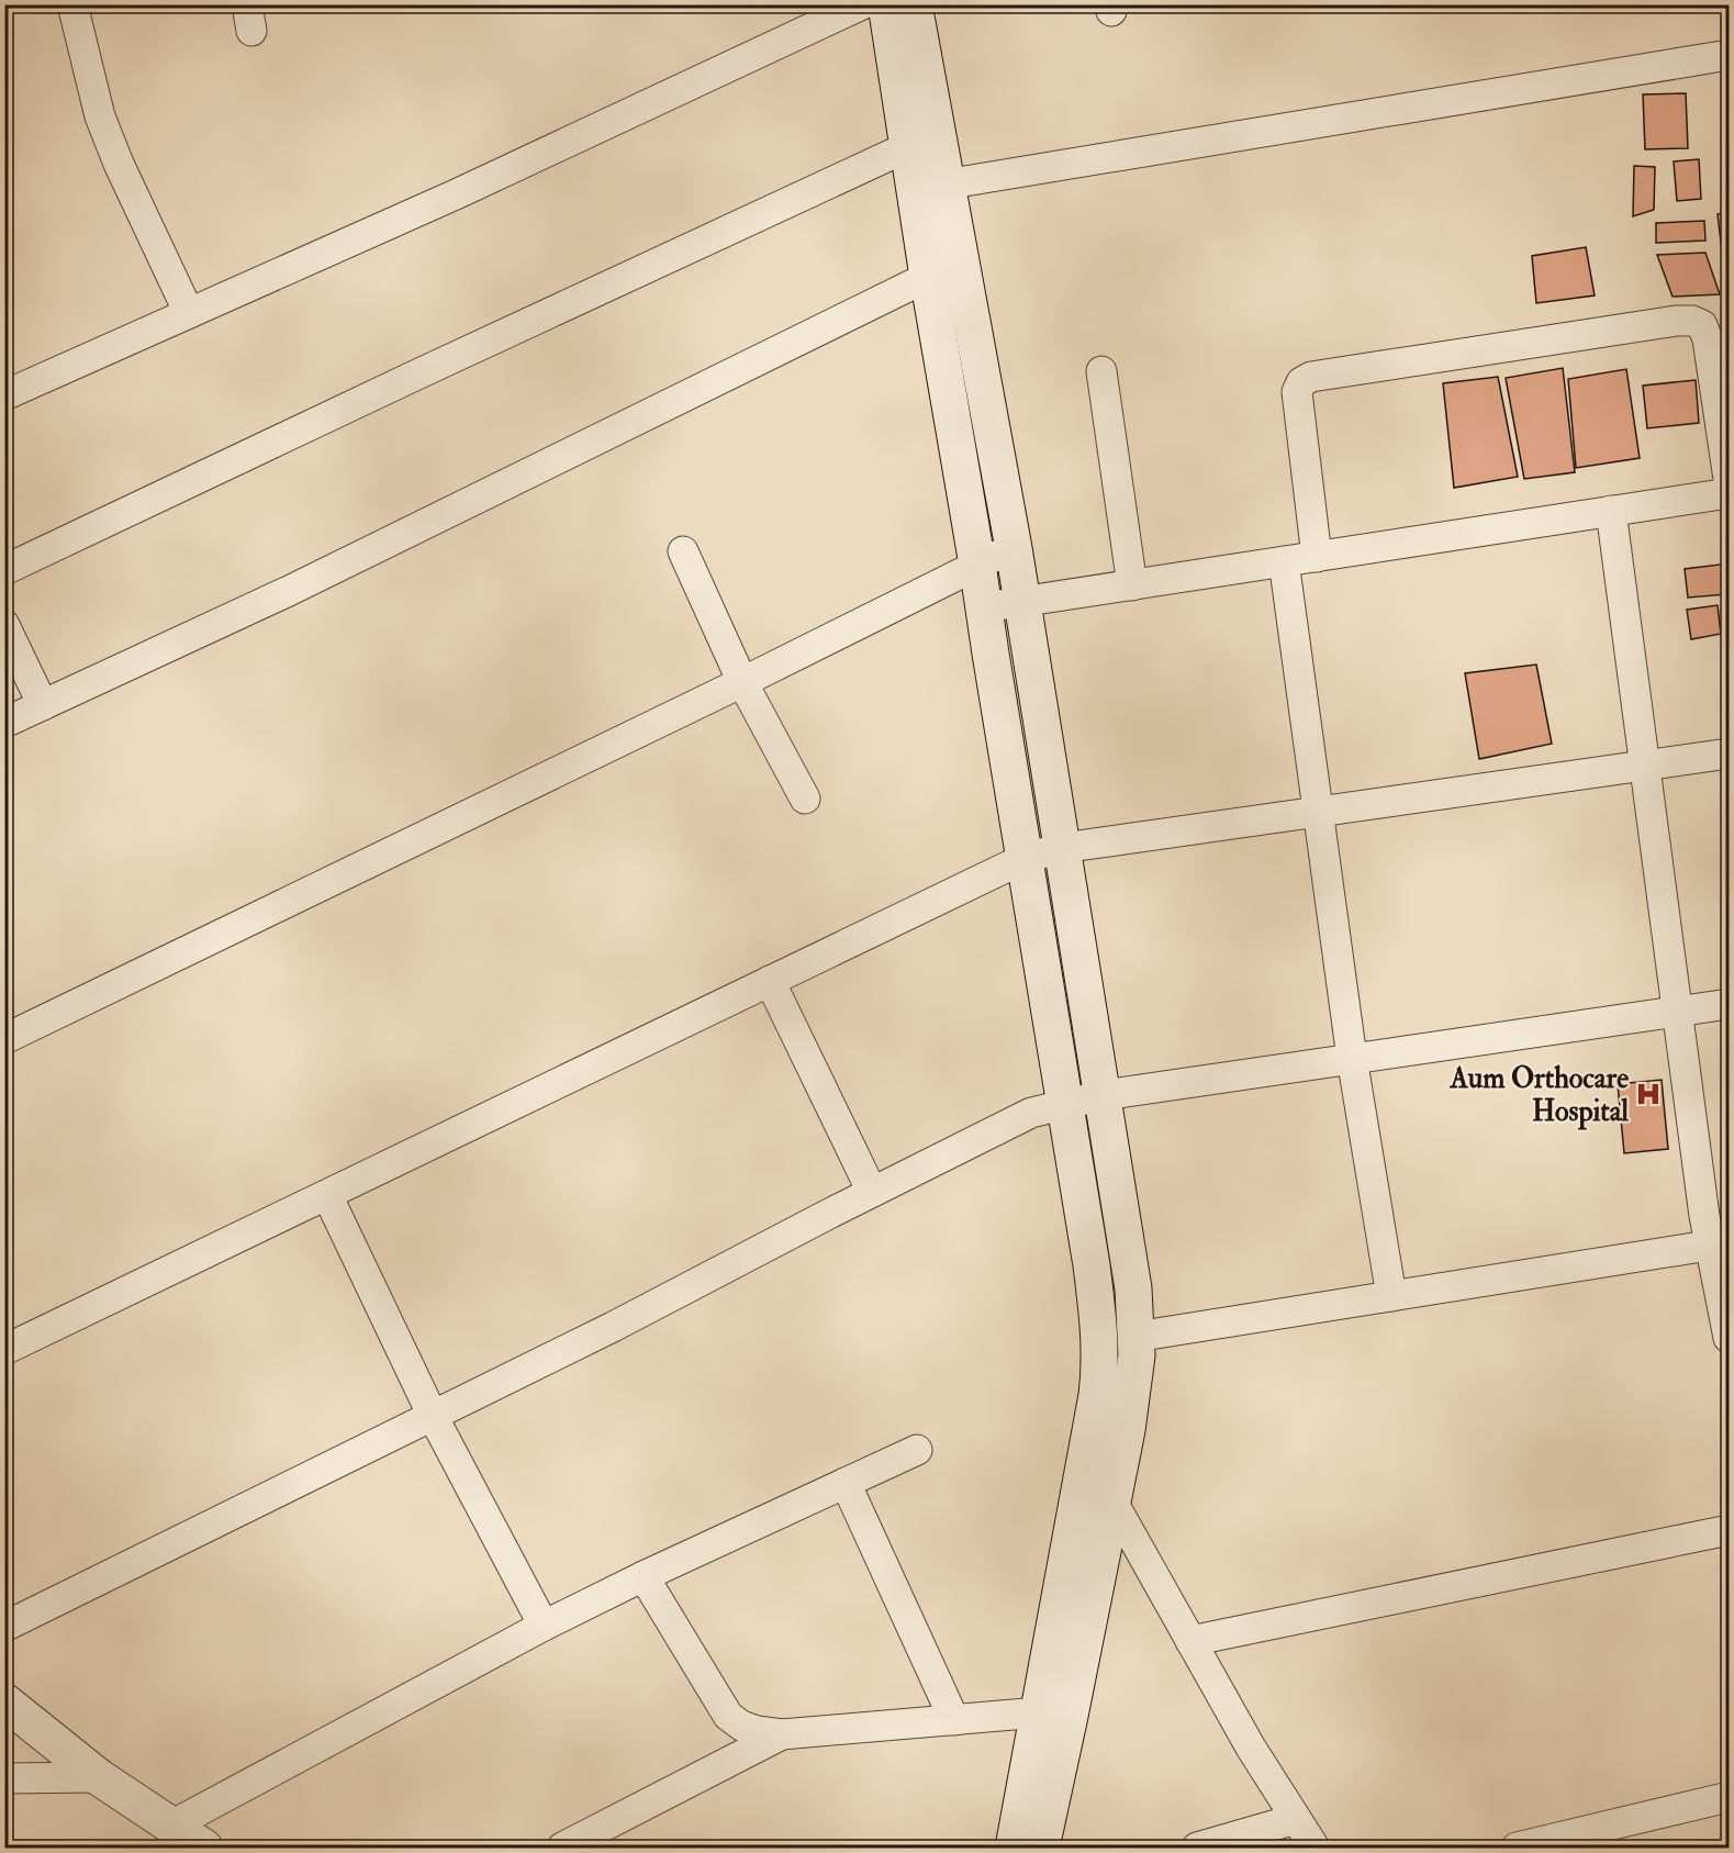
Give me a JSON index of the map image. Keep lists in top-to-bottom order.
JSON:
{
  "places": {
    "hospital": ["Aum Orthocare Hospital"]
  }
}
